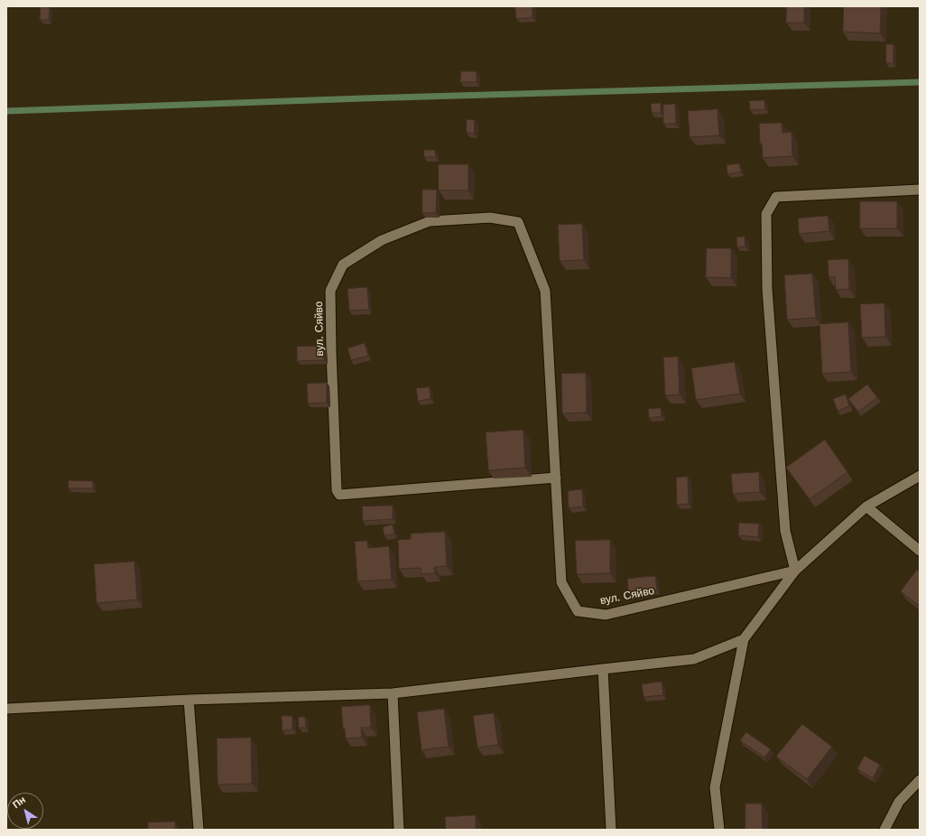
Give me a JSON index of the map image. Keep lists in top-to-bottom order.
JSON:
{
  "streets": {
    "street": ["вул. Сяйво"]
  },
  "north": "top left"
}
